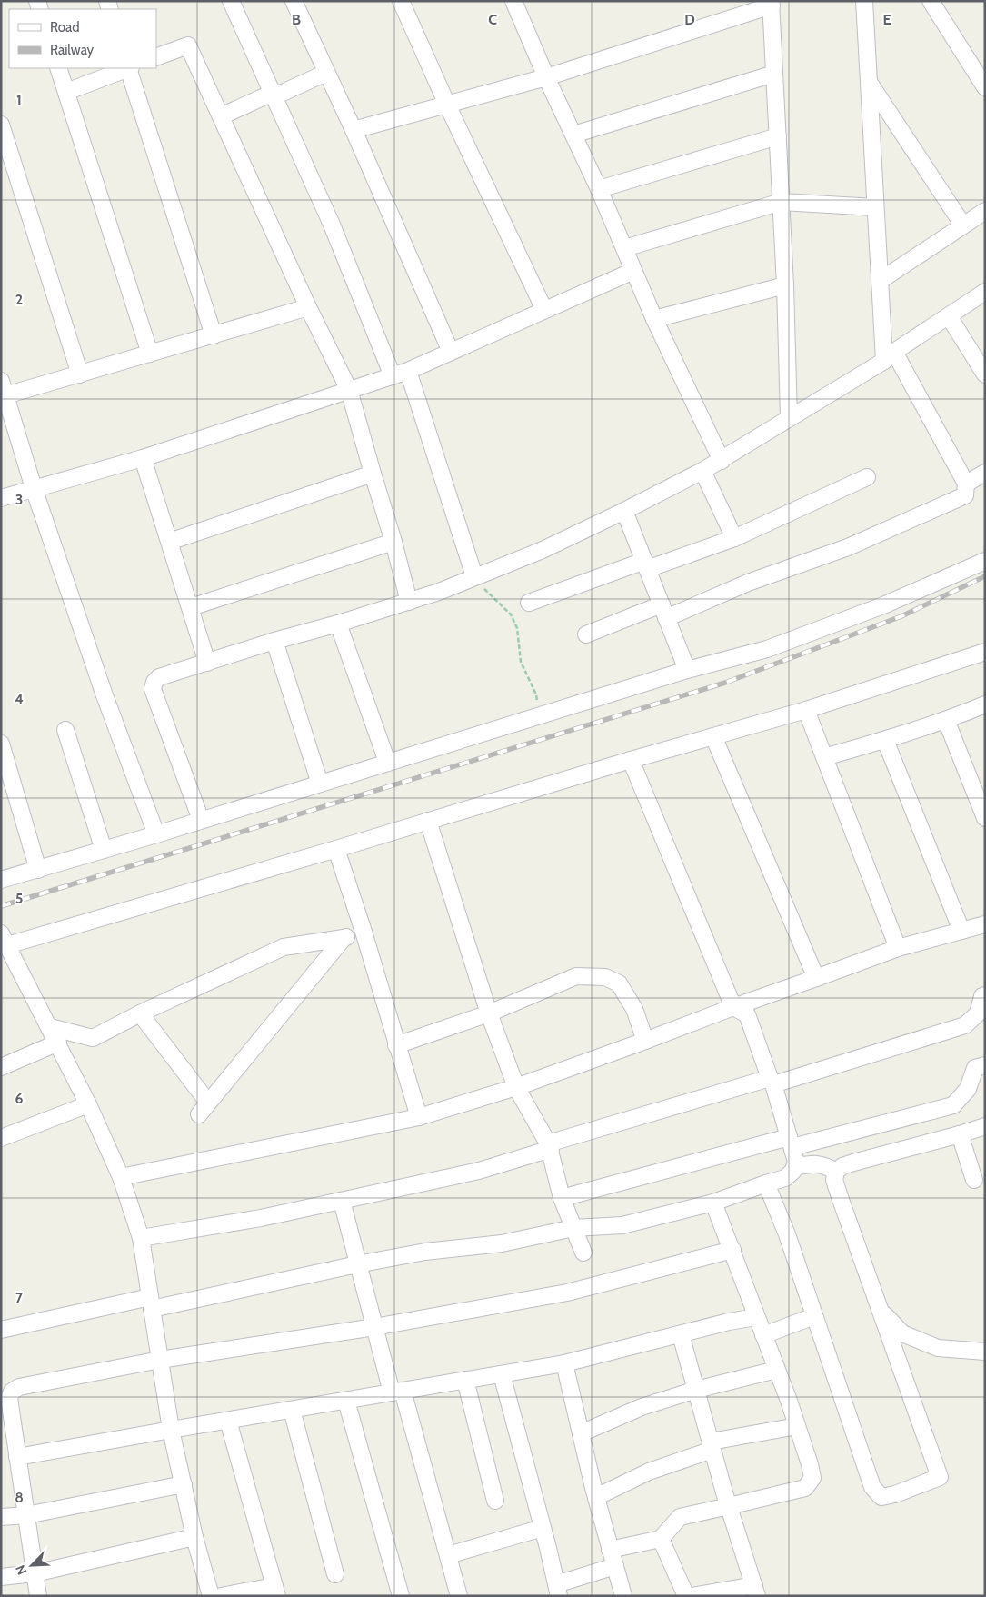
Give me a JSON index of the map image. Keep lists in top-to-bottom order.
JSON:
{
  "legend": ["Road", "Railway"],
  "north": "bottom left",
  "grid": {
    "columns": [
      "B",
      "C",
      "D",
      "E"
    ],
    "rows": [
      "1",
      "2",
      "3",
      "4",
      "5",
      "6",
      "7",
      "8"
    ]
  }
}
